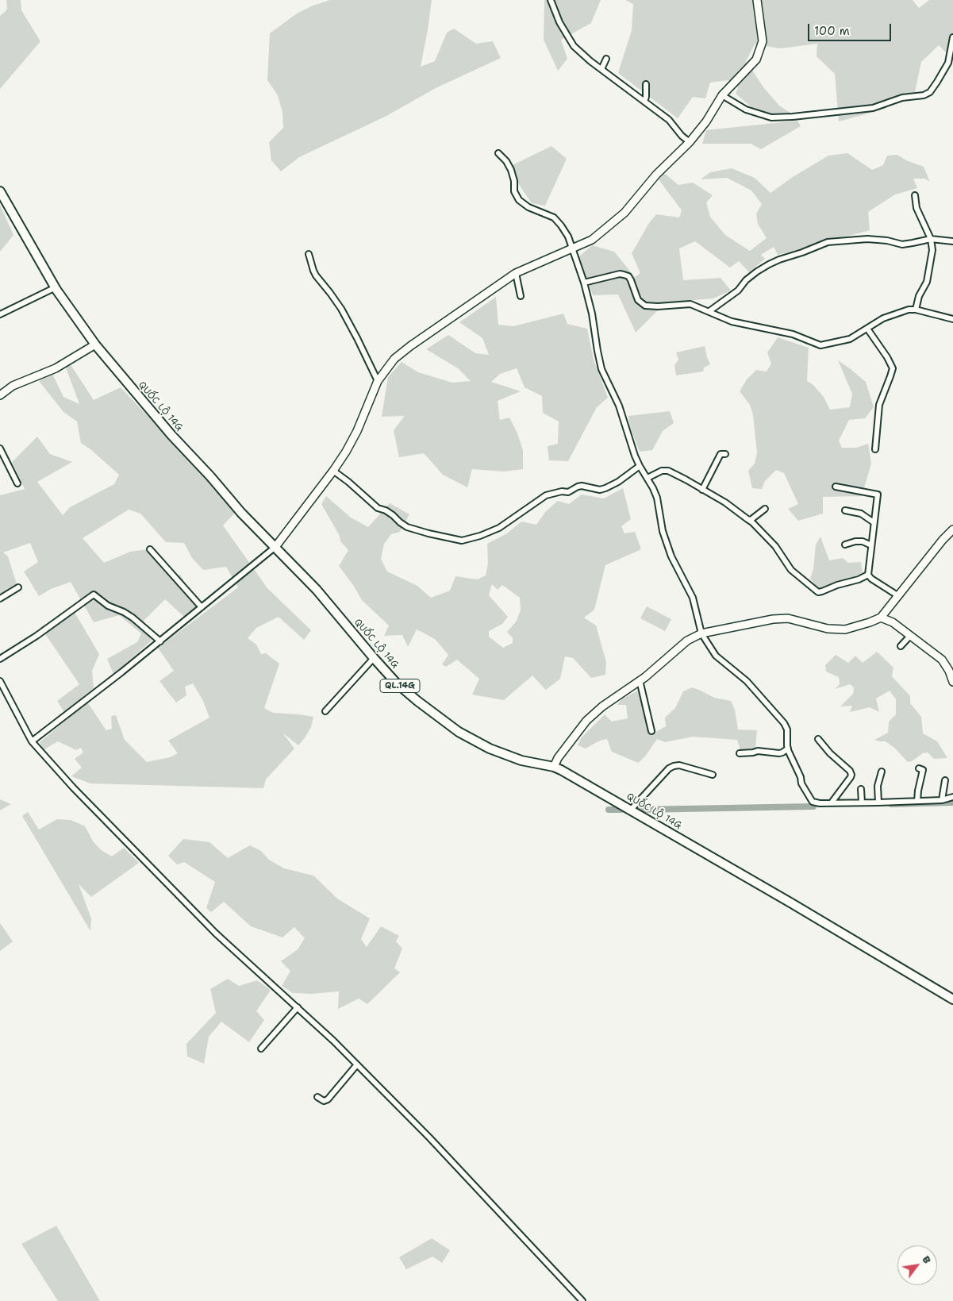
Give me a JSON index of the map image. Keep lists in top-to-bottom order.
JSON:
{
  "streets": {
    "main road": ["QUỐC LỘ 14G", "QL.14G"]
  },
  "scale_bar": "100 m",
  "north": "top right"
}
